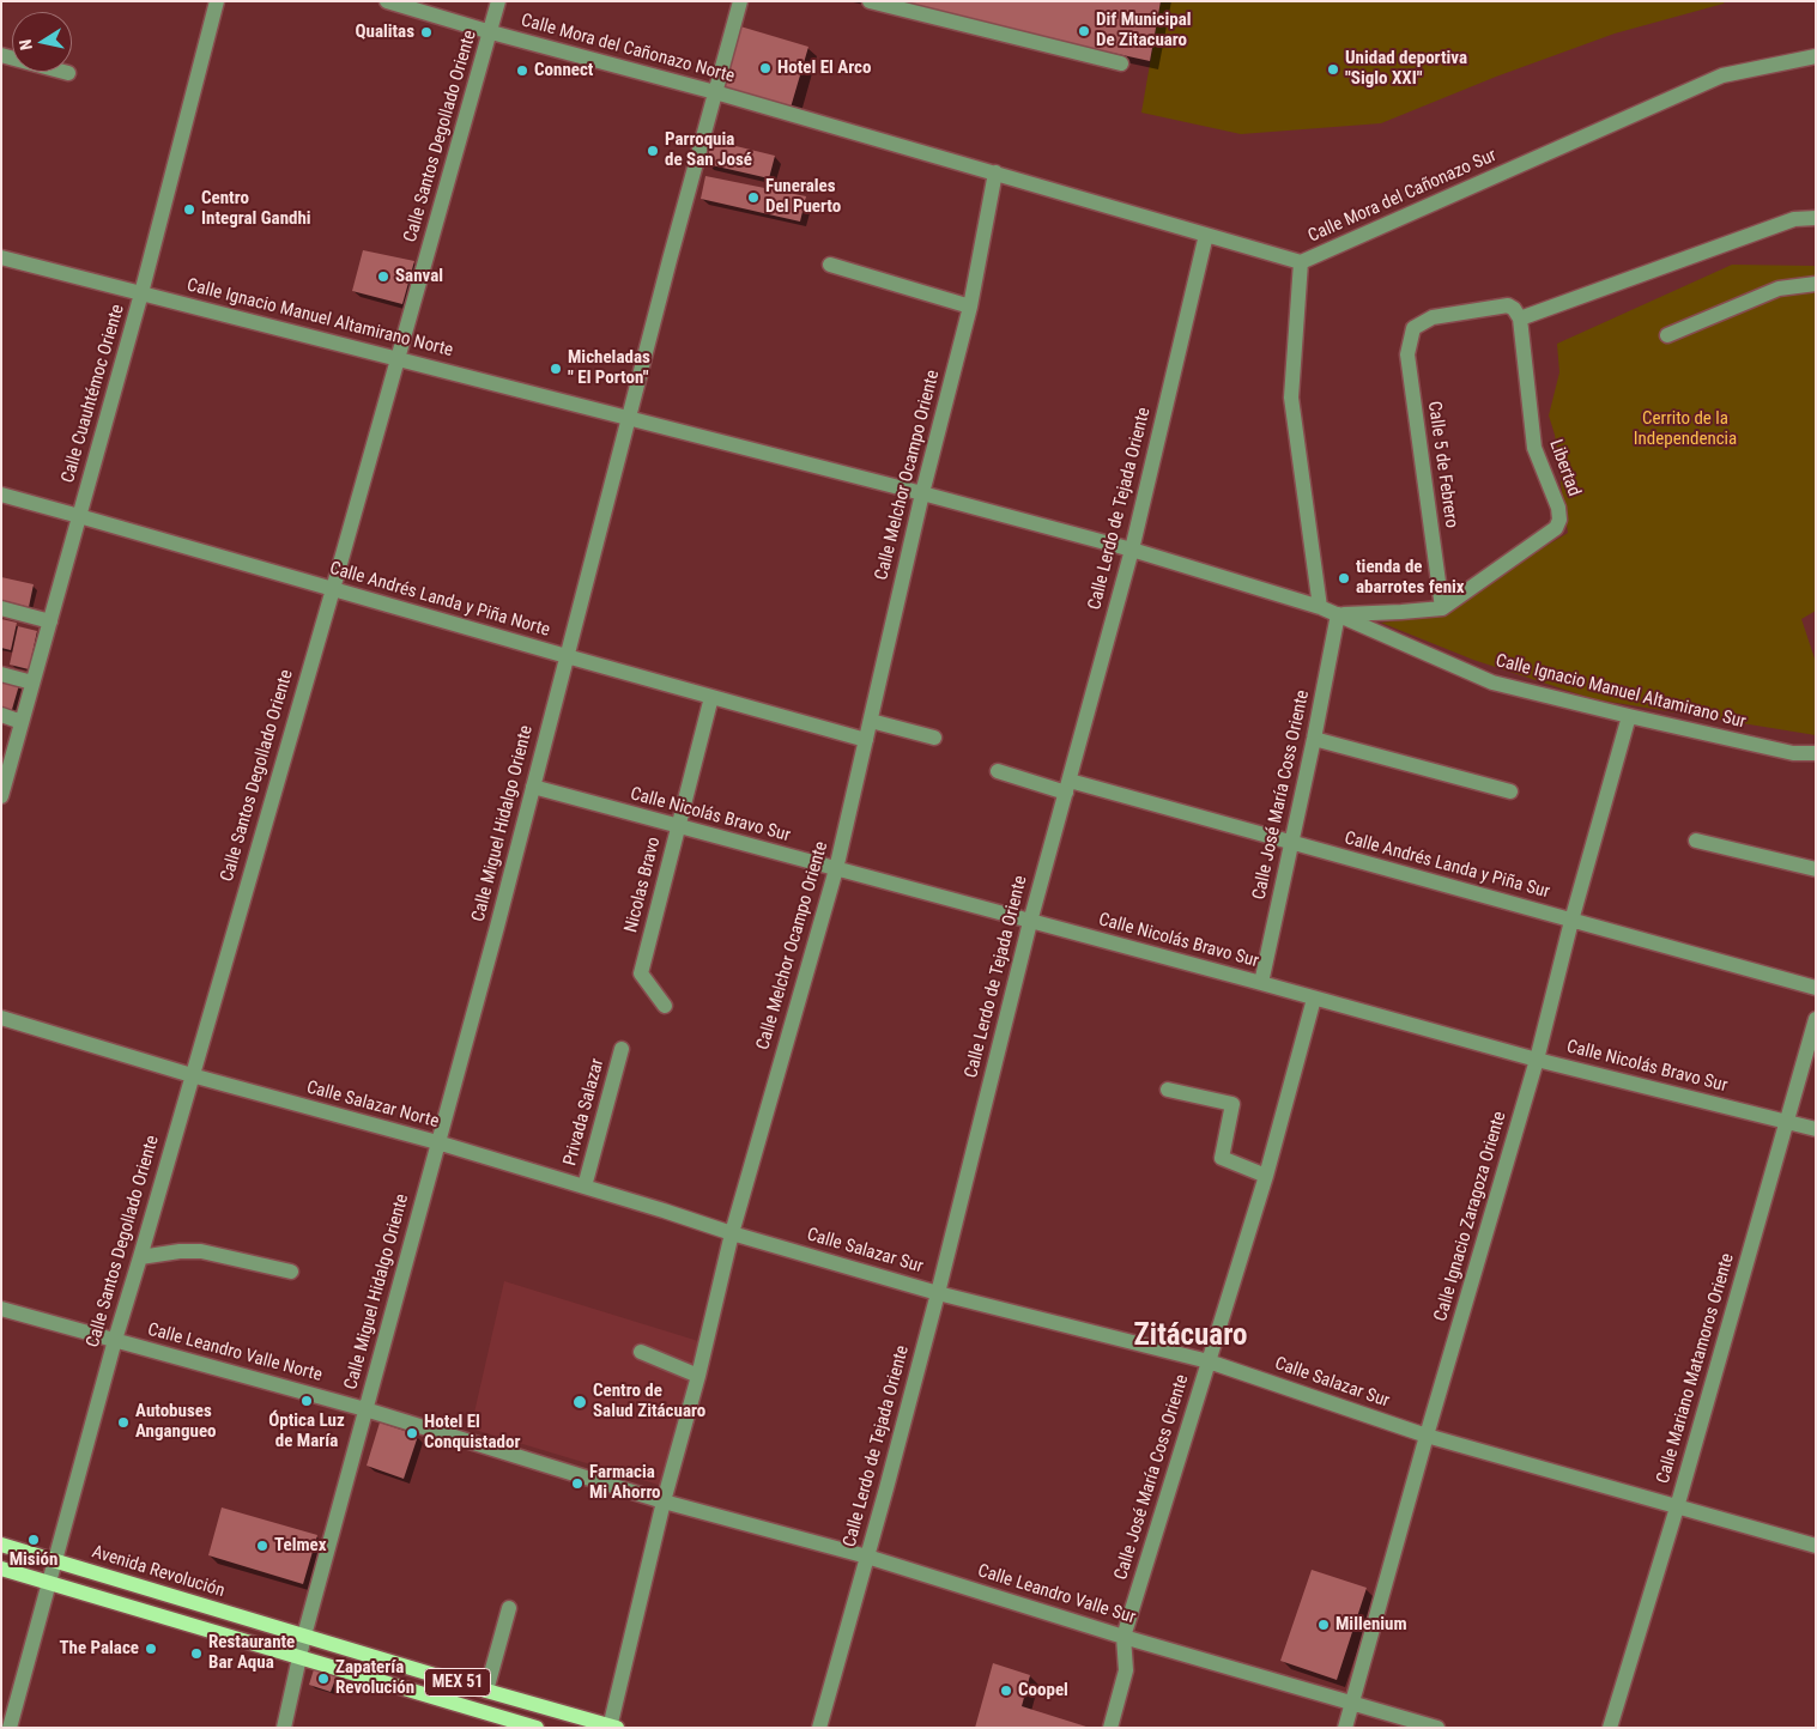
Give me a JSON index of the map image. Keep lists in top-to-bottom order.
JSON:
{
  "streets": {
    "main road": ["Avenida Revolución", "MEX 51"],
    "street": [
      "Calle Mora del Cañonazo Norte",
      "Calle Santos Degollado Oriente",
      "Calle Mora del Cañonazo Sur",
      "Calle Ignacio Manuel Altamirano Norte",
      "Calle Cuauhtémoc Oriente",
      "Calle 5 de Febrero",
      "Libertad",
      "Calle Melchor Ocampo Oriente",
      "Calle Lerdo de Tejada Oriente",
      "Calle Andrés Landa y Piña Norte",
      "Calle Ignacio Manuel Altamirano Sur",
      "Calle José María Coss Oriente",
      "Calle Nicolás Bravo Sur",
      "Calle Miguel Hidalgo Oriente",
      "Calle Andrés Landa y Piña Sur",
      "Nicolas Bravo",
      "Calle Salazar Norte",
      "Privada Salazar",
      "Calle Ignacio Zaragoza Oriente",
      "Calle Salazar Sur",
      "Calle Leandro Valle Norte",
      "Calle Mariano Matamoros Oriente",
      "Calle Leandro Valle Sur"
    ]
  },
  "crossings": [
    ["Calle Mora del Cañonazo Norte", "Calle Santos Degollado Oriente"],
    ["Calle Mora del Cañonazo Norte", "Calle Mora del Cañonazo Sur"],
    ["Calle Mora del Cañonazo Norte", "Calle Melchor Ocampo Oriente"],
    ["Calle Mora del Cañonazo Norte", "Calle Miguel Hidalgo Oriente"],
    ["Calle Santos Degollado Oriente", "Calle Ignacio Manuel Altamirano Norte"],
    ["Calle Santos Degollado Oriente", "Calle Andrés Landa y Piña Norte"],
    ["Calle Santos Degollado Oriente", "Calle Salazar Norte"],
    ["Calle Santos Degollado Oriente", "Calle Leandro Valle Norte"],
    ["Calle Santos Degollado Oriente", "Avenida Revolución"],
    ["Calle Santos Degollado Oriente", "MEX 51"],
    ["Calle Mora del Cañonazo Sur", "Calle Melchor Ocampo Oriente"],
    ["Calle Mora del Cañonazo Sur", "Calle Lerdo de Tejada Oriente"],
    ["Calle Ignacio Manuel Altamirano Norte", "Calle Cuauhtémoc Oriente"],
    ["Calle Ignacio Manuel Altamirano Norte", "Calle Ignacio Manuel Altamirano Sur"],
    ["Calle Ignacio Manuel Altamirano Norte", "Calle Miguel Hidalgo Oriente"],
    ["Calle Cuauhtémoc Oriente", "Calle Andrés Landa y Piña Norte"],
    ["Calle 5 de Febrero", "Libertad"],
    ["Calle Melchor Ocampo Oriente", "Calle Andrés Landa y Piña Norte"],
    ["Calle Melchor Ocampo Oriente", "Calle Ignacio Manuel Altamirano Sur"],
    ["Calle Melchor Ocampo Oriente", "Calle Nicolás Bravo Sur"],
    ["Calle Melchor Ocampo Oriente", "Calle Salazar Norte"],
    ["Calle Melchor Ocampo Oriente", "Calle Salazar Sur"],
    ["Calle Melchor Ocampo Oriente", "Calle Leandro Valle Norte"],
    ["Calle Melchor Ocampo Oriente", "Calle Leandro Valle Sur"],
    ["Calle Melchor Ocampo Oriente", "MEX 51"],
    ["Calle Lerdo de Tejada Oriente", "Calle Ignacio Manuel Altamirano Sur"],
    ["Calle Lerdo de Tejada Oriente", "Calle Nicolás Bravo Sur"],
    ["Calle Lerdo de Tejada Oriente", "Calle Andrés Landa y Piña Sur"],
    ["Calle Lerdo de Tejada Oriente", "Calle Salazar Sur"],
    ["Calle Lerdo de Tejada Oriente", "Calle Leandro Valle Sur"],
    ["Calle Andrés Landa y Piña Norte", "Calle Miguel Hidalgo Oriente"],
    ["Calle Andrés Landa y Piña Norte", "Nicolas Bravo"],
    ["Calle Ignacio Manuel Altamirano Sur", "Calle José María Coss Oriente"],
    ["Calle Ignacio Manuel Altamirano Sur", "Calle Miguel Hidalgo Oriente"],
    ["Calle Ignacio Manuel Altamirano Sur", "Calle Ignacio Zaragoza Oriente"],
    ["Calle José María Coss Oriente", "Calle Nicolás Bravo Sur"],
    ["Calle José María Coss Oriente", "Calle Andrés Landa y Piña Sur"],
    ["Calle José María Coss Oriente", "Calle Salazar Sur"],
    ["Calle José María Coss Oriente", "Calle Leandro Valle Sur"],
    ["Calle Nicolás Bravo Sur", "Calle Miguel Hidalgo Oriente"],
    ["Calle Nicolás Bravo Sur", "Nicolas Bravo"],
    ["Calle Nicolás Bravo Sur", "Calle Ignacio Zaragoza Oriente"],
    ["Calle Nicolás Bravo Sur", "Calle Mariano Matamoros Oriente"],
    ["Calle Miguel Hidalgo Oriente", "Calle Salazar Norte"],
    ["Calle Miguel Hidalgo Oriente", "Calle Leandro Valle Norte"],
    ["Calle Miguel Hidalgo Oriente", "Avenida Revolución"],
    ["Calle Miguel Hidalgo Oriente", "MEX 51"],
    ["Calle Andrés Landa y Piña Sur", "Calle Ignacio Zaragoza Oriente"],
    ["Calle Salazar Norte", "Privada Salazar"],
    ["Calle Salazar Norte", "Calle Salazar Sur"],
    ["Calle Ignacio Zaragoza Oriente", "Calle Salazar Sur"],
    ["Calle Ignacio Zaragoza Oriente", "Calle Leandro Valle Sur"],
    ["Calle Salazar Sur", "Calle Mariano Matamoros Oriente"],
    ["Calle Leandro Valle Norte", "Calle Leandro Valle Sur"],
    ["Avenida Revolución", "MEX 51"]
  ],
  "districts": ["Zitácuaro"],
  "parks": ["Cerrito de la Independencia"],
  "places": [
    "Dif Municipal De Zitacuaro",
    "Qualitas",
    "Hotel El Arco",
    "Unidad deportiva \"Siglo XXI\"",
    "Connect",
    "Parroquia de San José",
    "Funerales Del Puerto",
    "Centro Integral Gandhi",
    "Sanval",
    "Micheladas \" El Porton\"",
    "tienda de abarrotes fenix",
    "Óptica Luz de María",
    "Centro de Salud Zitácuaro",
    "Autobuses Angangueo",
    "Hotel El Conquistador",
    "Farmacia Mi Ahorro",
    "Misión",
    "Telmex",
    "Millenium",
    "The Palace",
    "Restaurante Bar Aqua",
    "Zapatería Revolución",
    "Coopel"
  ],
  "north": "left"
}
